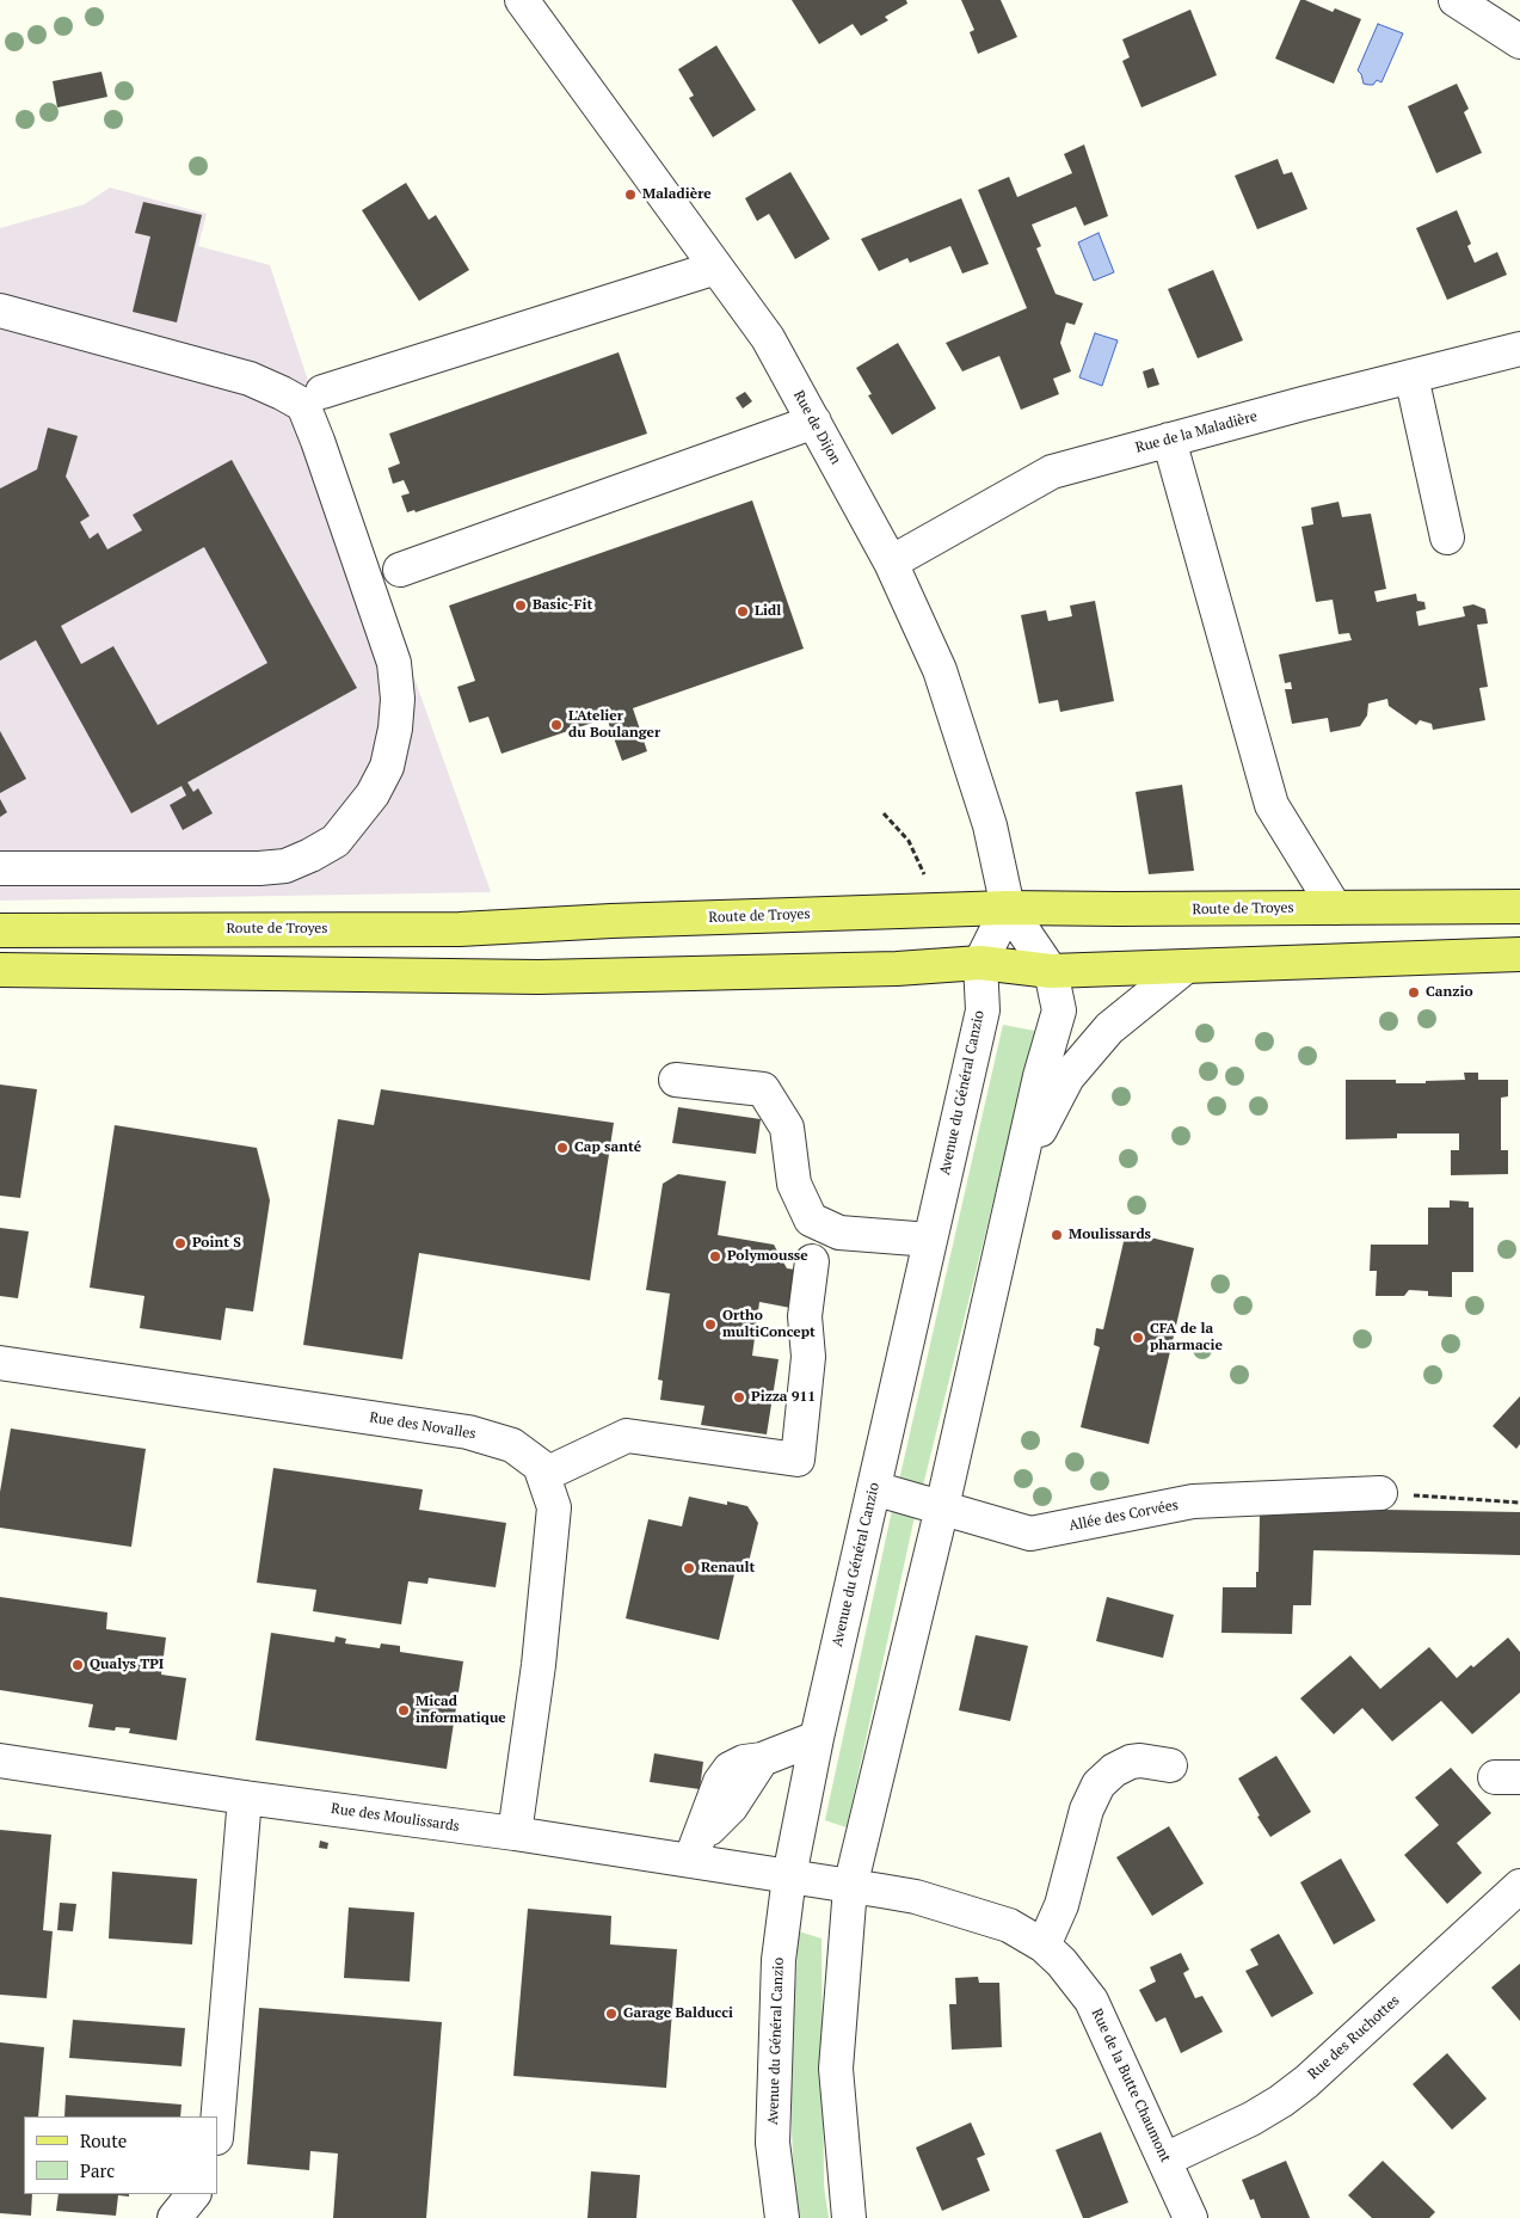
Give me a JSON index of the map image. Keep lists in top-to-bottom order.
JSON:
{
  "streets": {
    "main road": ["Route de Troyes"],
    "street": [
      "Rue de Dijon",
      "Rue de la Maladière",
      "Avenue du Général Canzio",
      "Rue des Novalles",
      "Allée des Corvées",
      "Rue des Moulissards",
      "Rue des Ruchottes",
      "Rue de la Butte Chaumont"
    ]
  },
  "crossings": [
    ["Rue de Dijon", "Rue de la Maladière"],
    ["Rue de Dijon", "Route de Troyes"],
    ["Rue de Dijon", "Avenue du Général Canzio"],
    ["Route de Troyes", "Avenue du Général Canzio"],
    ["Avenue du Général Canzio", "Allée des Corvées"],
    ["Avenue du Général Canzio", "Rue des Moulissards"],
    ["Avenue du Général Canzio", "Rue de la Butte Chaumont"],
    ["Rue des Novalles", "Rue des Moulissards"],
    ["Rue des Moulissards", "Rue de la Butte Chaumont"],
    ["Rue des Ruchottes", "Rue de la Butte Chaumont"]
  ],
  "places": [
    "Maladière",
    "Basic-Fit",
    "Lidl",
    "L'Atelier du Boulanger",
    "Canzio",
    "Cap santé",
    "Moulissards",
    "Point S",
    "Polymousse",
    "Ortho multiConcept",
    "CFA de la pharmacie",
    "Pizza 911",
    "Renault",
    "Qualys TPI",
    "Micad informatique",
    "Garage Balducci"
  ],
  "legend": ["Route", "Parc"]
}
